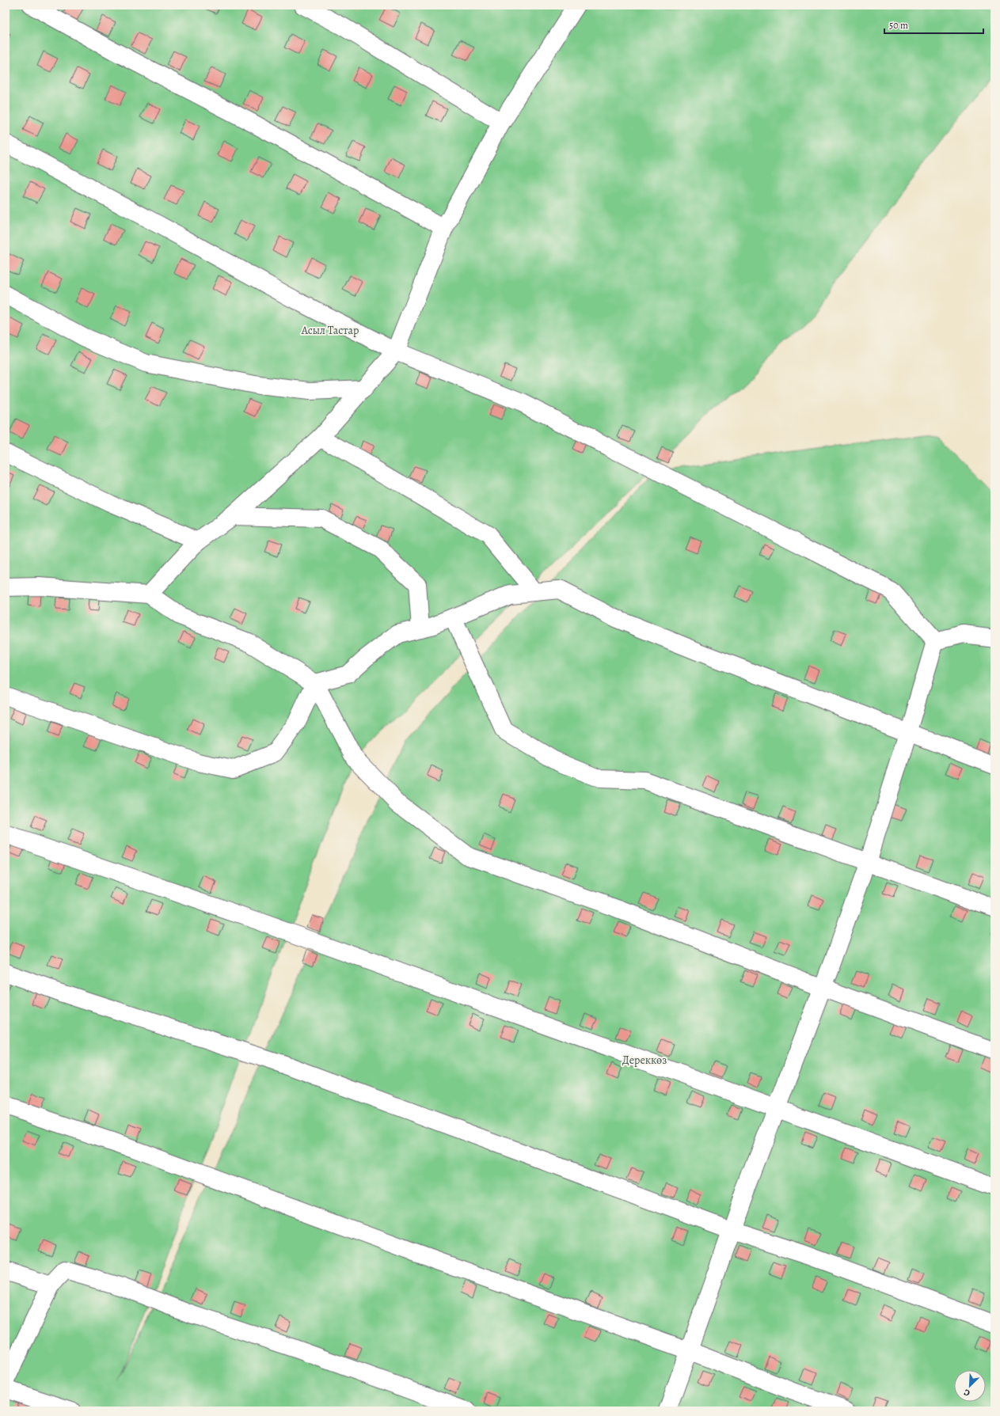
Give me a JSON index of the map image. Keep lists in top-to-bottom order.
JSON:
{
  "parks": ["Асыл Тастар", "Дереккөз"],
  "scale_bar": "50 m",
  "north": "bottom left"
}
